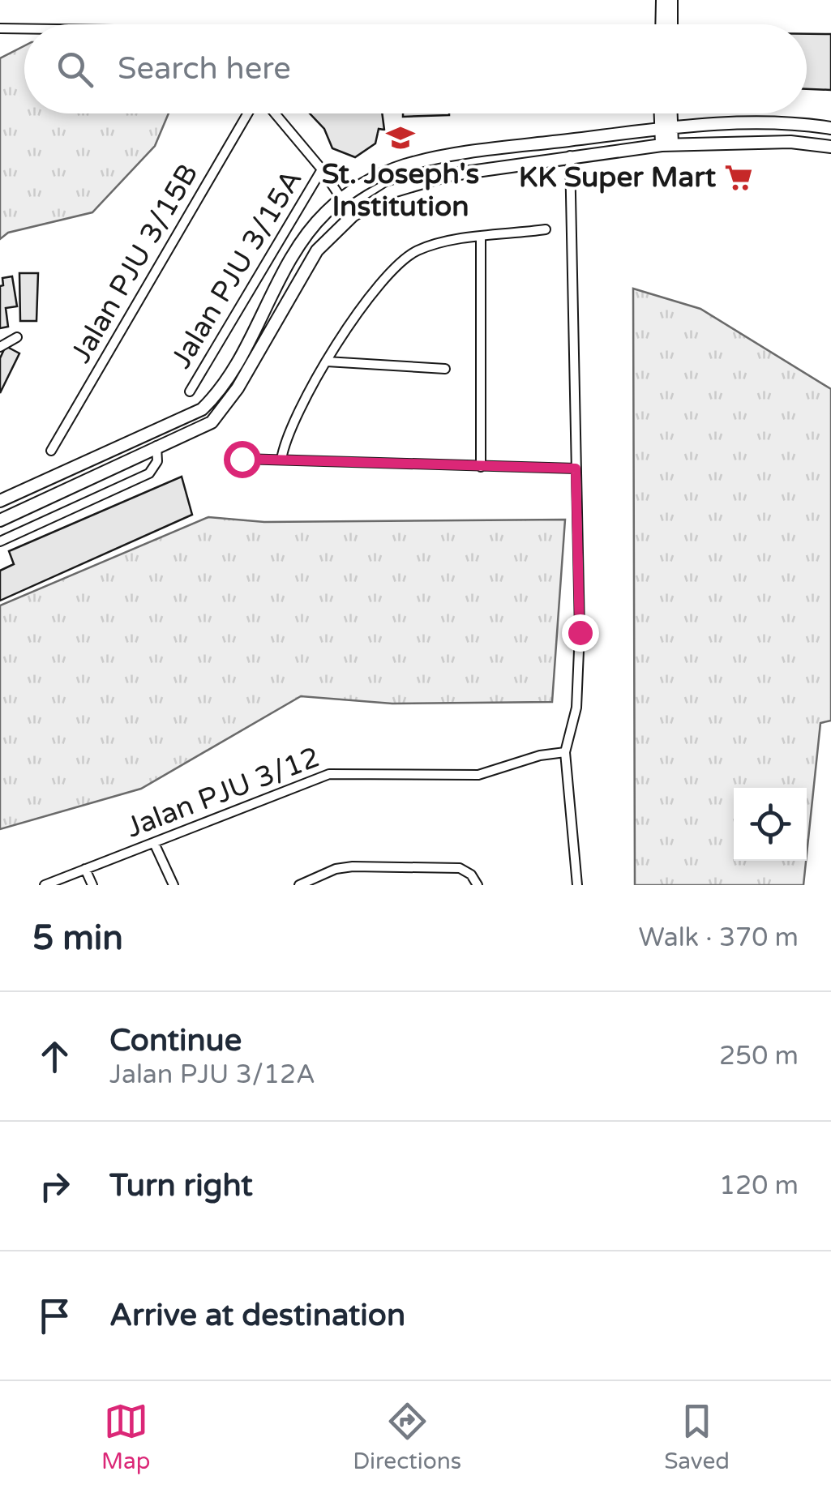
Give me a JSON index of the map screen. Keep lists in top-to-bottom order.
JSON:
{
  "streets": {
    "street": ["Jalan PJU 3/15B", "Jalan PJU 3/15A", "Jalan PJU 3/12"]
  },
  "places": {
    "school or university": ["St. Joseph's Institution"],
    "supermarket": ["KK Super Mart"]
  },
  "page": {
    "search": "Search here",
    "heading": ["5 min", "Walk · 370 m"],
    "list": [
      ["Continue", "Jalan PJU 3/12A", "250 m"],
      ["Turn right", "120 m"],
      "Arrive at destination"
    ],
    "nav": ["Map", "Directions", "Saved"]
  }
}
